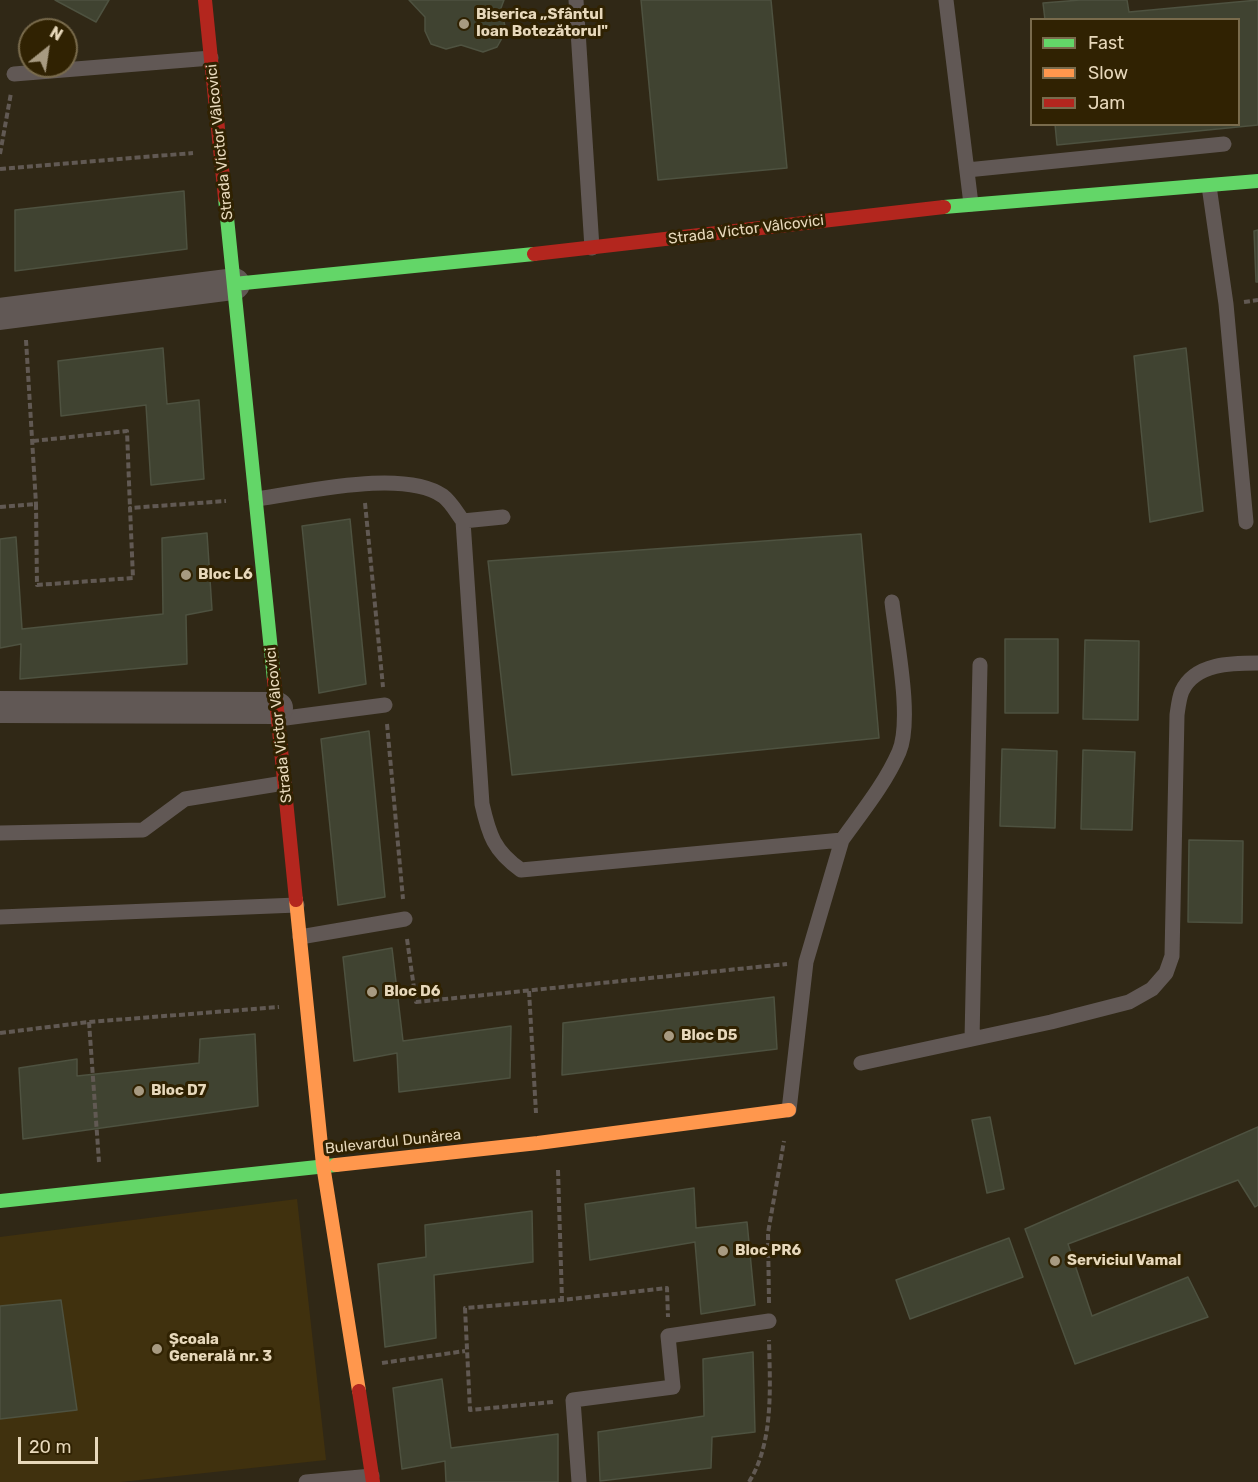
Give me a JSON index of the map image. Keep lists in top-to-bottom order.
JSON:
{
  "streets": {
    "street": ["Strada Victor Vâlcovici", "Bulevardul Dunărea"]
  },
  "crossings": [
    ["Strada Victor Vâlcovici", "Bulevardul Dunărea"]
  ],
  "places": [
    "Biserica „Sfântul Ioan Botezătorul\"",
    "Bloc L6",
    "Bloc D6",
    "Bloc D5",
    "Bloc D7",
    "Bloc PR6",
    "Serviciul Vamal",
    "Școala Generală nr. 3"
  ],
  "legend": ["Fast", "Slow", "Jam"],
  "scale_bar": "20 m",
  "north": "top right"
}
